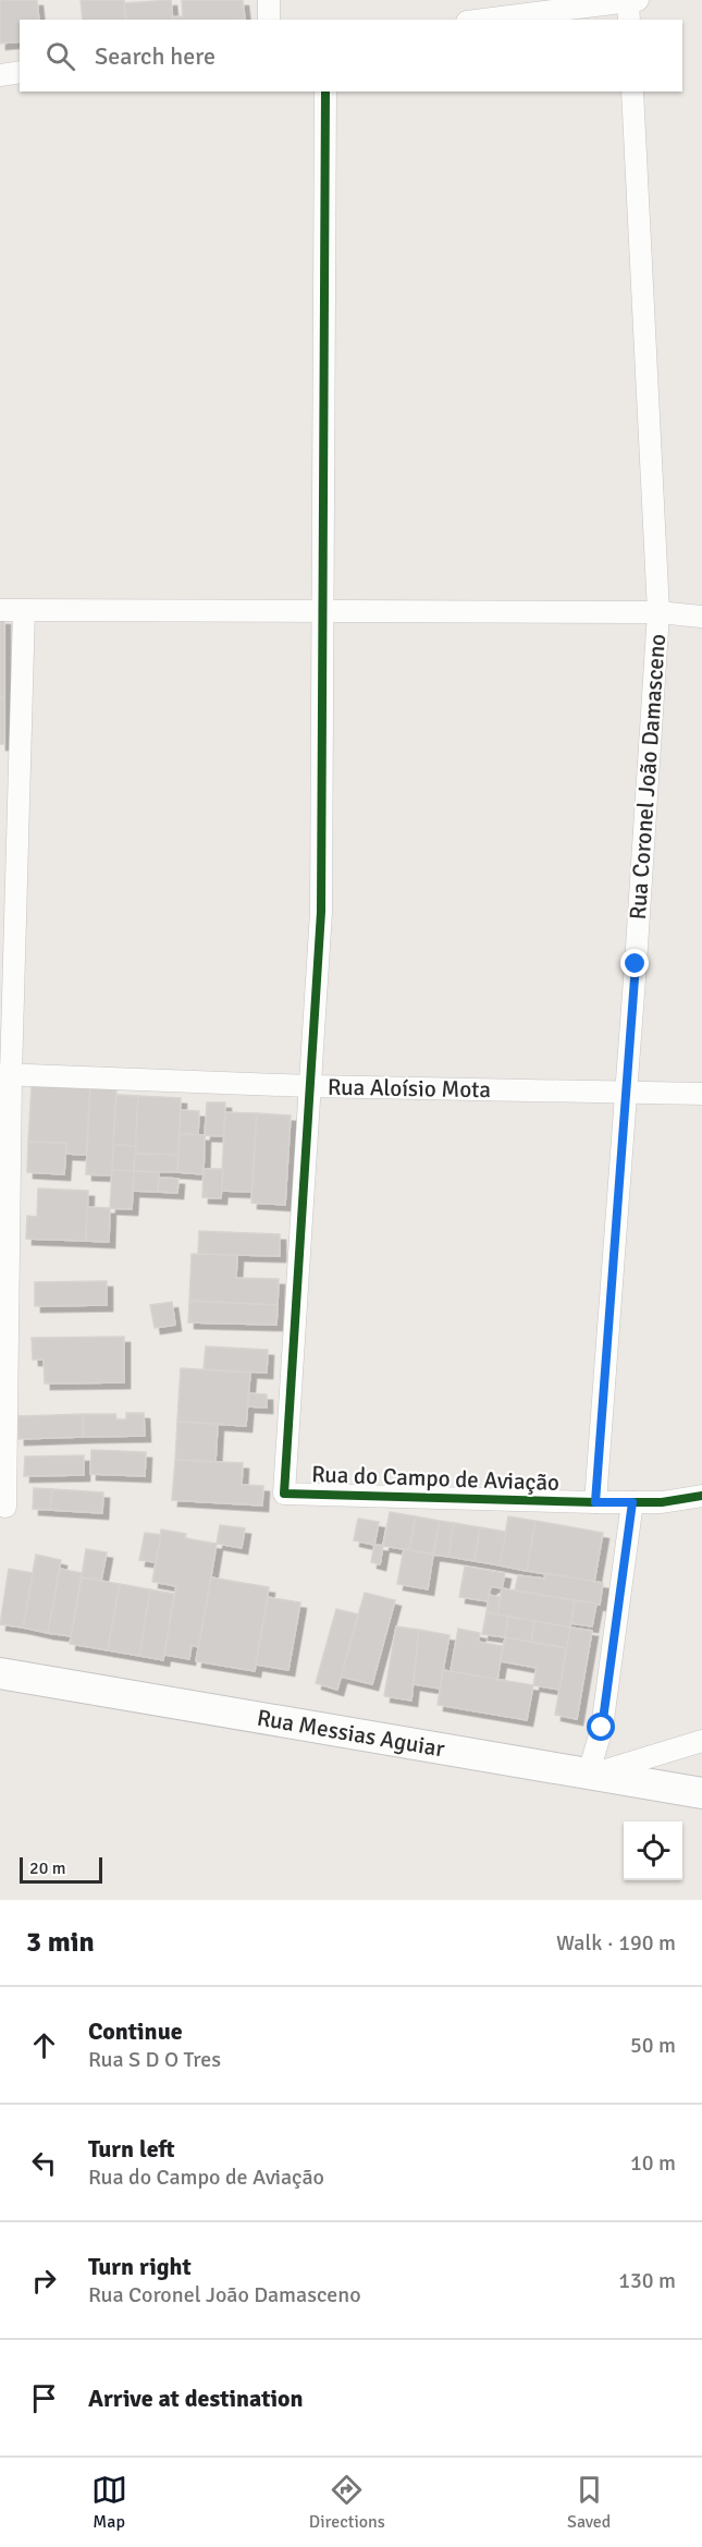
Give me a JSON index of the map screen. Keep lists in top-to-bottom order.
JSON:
{
  "streets": {
    "street": [
      "Rua Coronel João Damasceno",
      "Rua Aloísio Mota",
      "Rua do Campo de Aviação",
      "Rua Messias Aguiar"
    ]
  },
  "crossings": [
    ["Rua Coronel João Damasceno", "Rua Aloísio Mota"],
    ["Rua Coronel João Damasceno", "Rua do Campo de Aviação"],
    ["Rua Aloísio Mota", "Rua do Campo de Aviação"]
  ],
  "scale_bar": "20 m",
  "page": {
    "search": "Search here",
    "scale": "20 m",
    "heading": ["3 min", "Walk · 190 m"],
    "list": [
      ["Continue", "Rua S D O Tres", "50 m"],
      ["Turn left", "Rua do Campo de Aviação", "10 m"],
      ["Turn right", "Rua Coronel João Damasceno", "130 m"],
      "Arrive at destination"
    ],
    "nav": ["Map", "Directions", "Saved"]
  }
}
